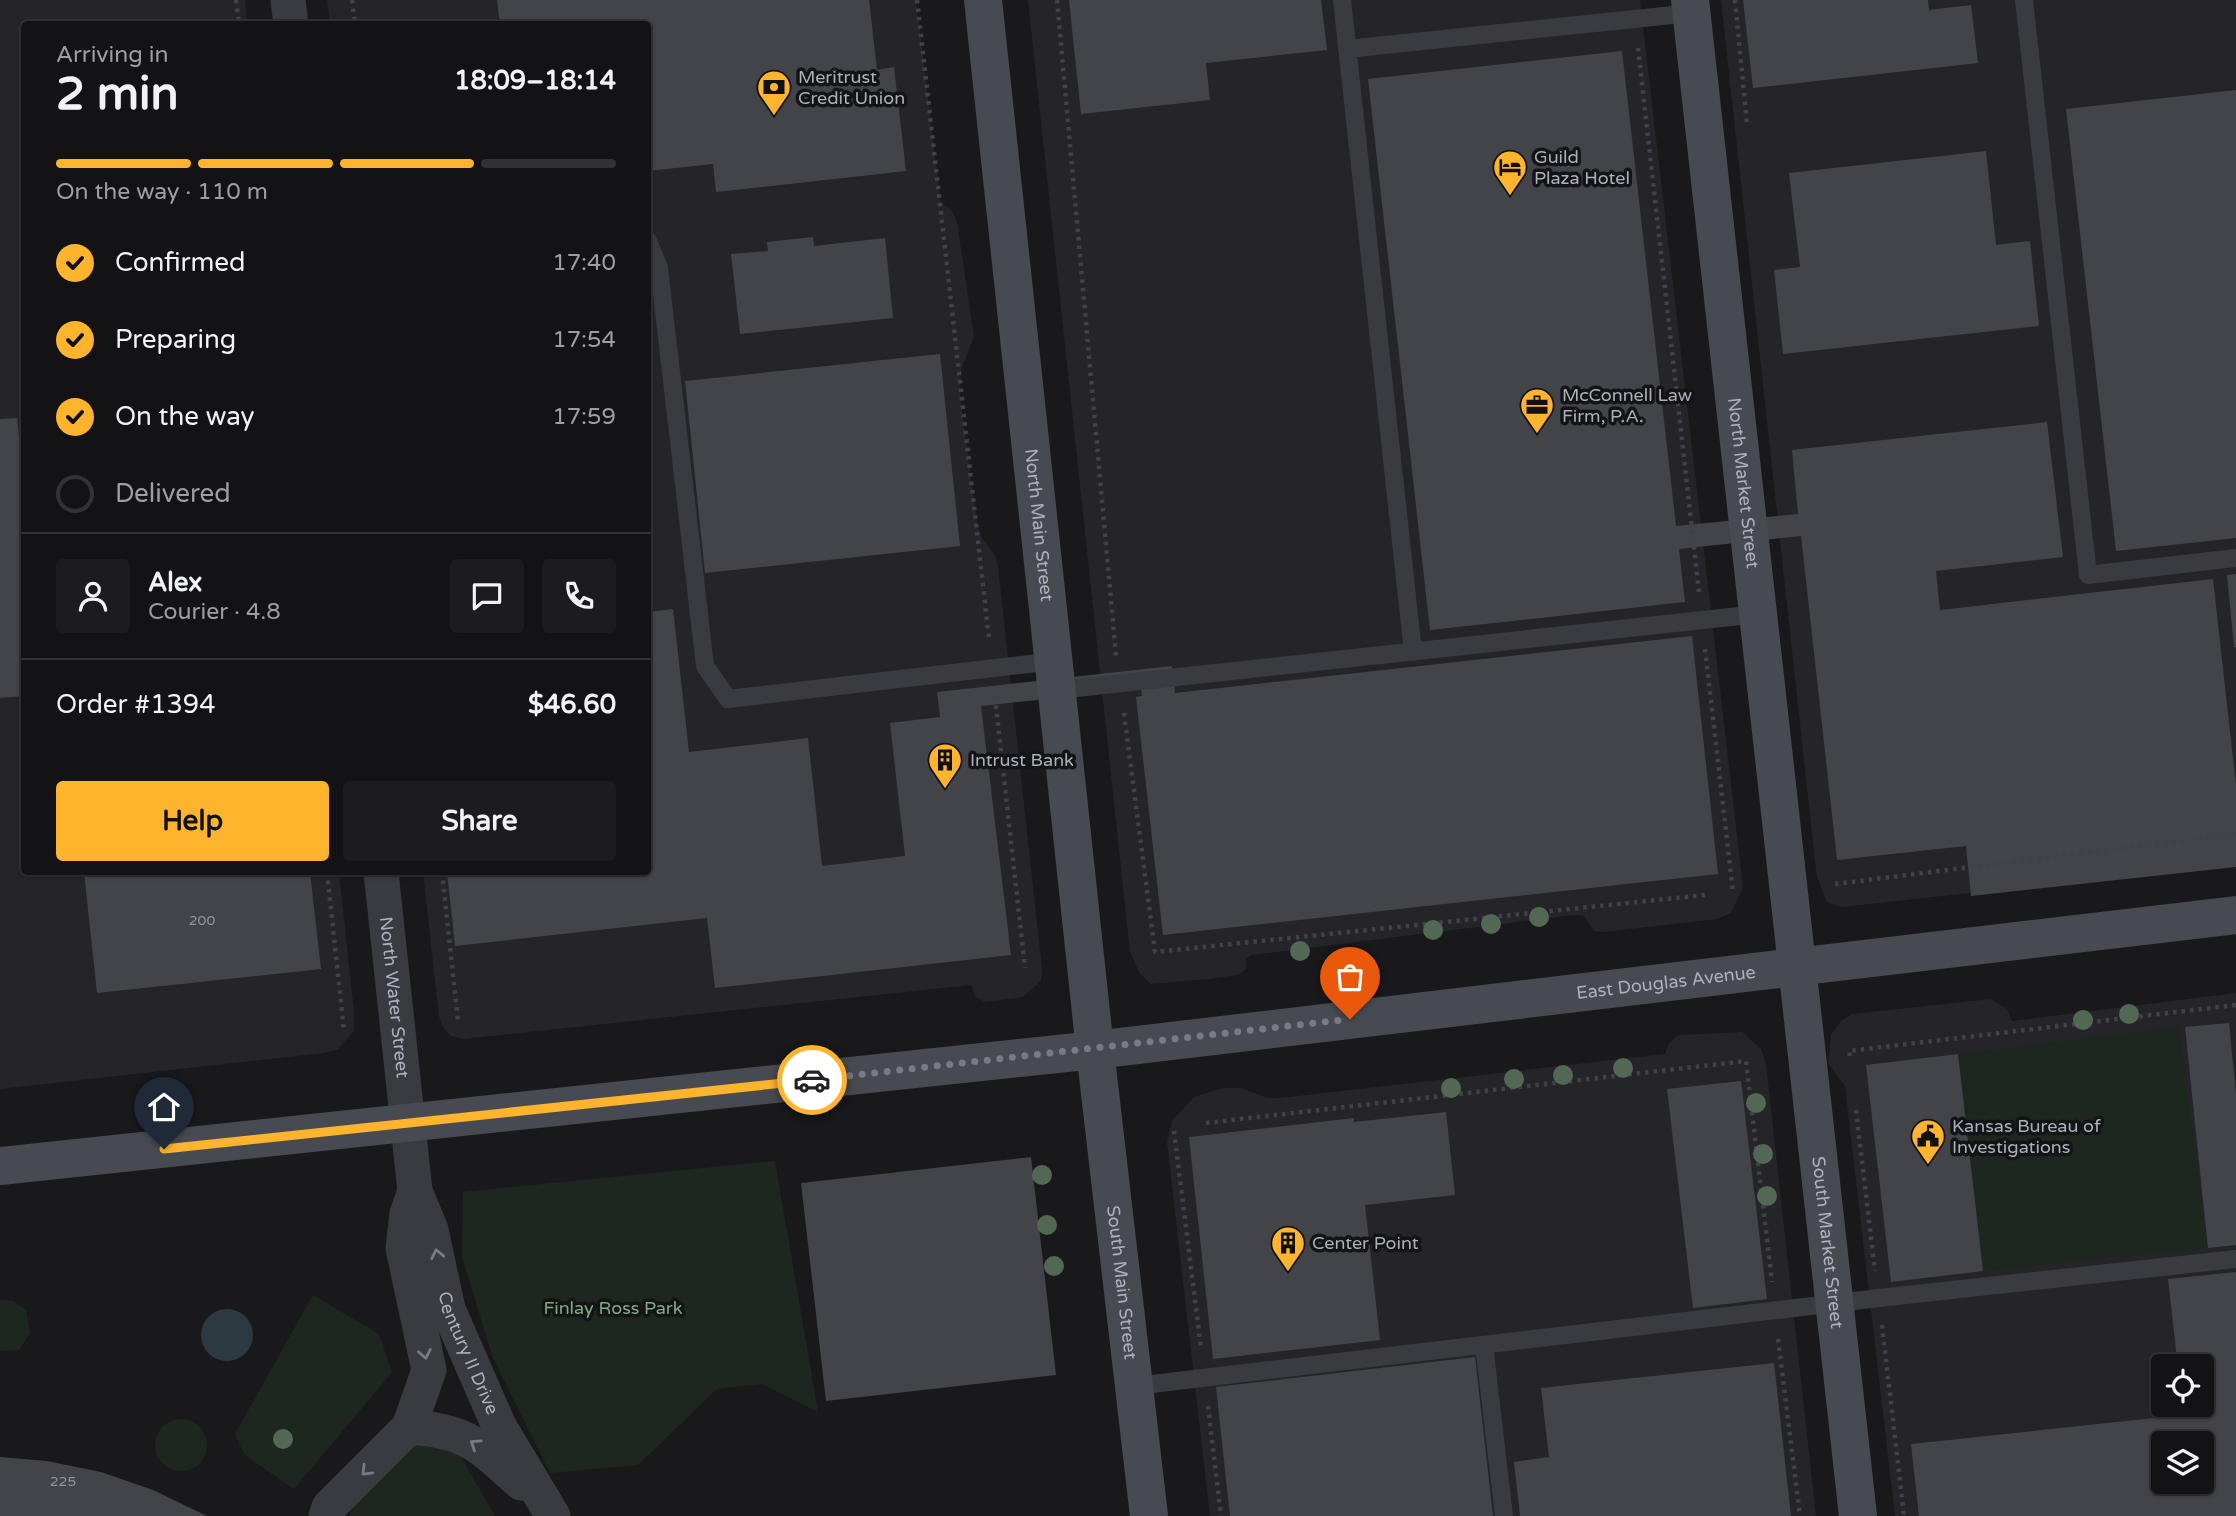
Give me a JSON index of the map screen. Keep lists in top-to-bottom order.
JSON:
{
  "streets": {
    "street": [
      "North Market Street",
      "North Main Street",
      "East Douglas Avenue",
      "North Water Street",
      "South Market Street",
      "South Main Street",
      "Century II Drive"
    ]
  },
  "crossings": [
    ["North Market Street", "East Douglas Avenue"],
    ["North Market Street", "South Market Street"],
    ["North Main Street", "East Douglas Avenue"],
    ["North Main Street", "South Main Street"],
    ["East Douglas Avenue", "North Water Street"],
    ["East Douglas Avenue", "South Market Street"],
    ["East Douglas Avenue", "South Main Street"],
    ["East Douglas Avenue", "Century II Drive"],
    ["North Water Street", "Century II Drive"]
  ],
  "parks": ["Finlay Ross Park"],
  "places": {
    "bank": ["Meritrust Credit Union"],
    "hotel": ["Guild Plaza Hotel"],
    "office": ["McConnell Law Firm, P.A."],
    "building": ["Intrust Bank", "Center Point"],
    "public building": ["Kansas Bureau of Investigations"]
  },
  "house_numbers": ["200", "225"],
  "page": {
    "heading": ["2 min", "Arriving in", "18:09–18:14"],
    "panel": [
      "Alex",
      "Courier · 4.8",
      "Order #1394",
      "$46.60"
    ],
    "bar": "On the way · 110 m",
    "list": [
      ["Confirmed", "17:40"],
      ["Preparing", "17:54"],
      ["On the way", "17:59"],
      "Delivered"
    ],
    "buttons": ["Help", "Share"]
  }
}
